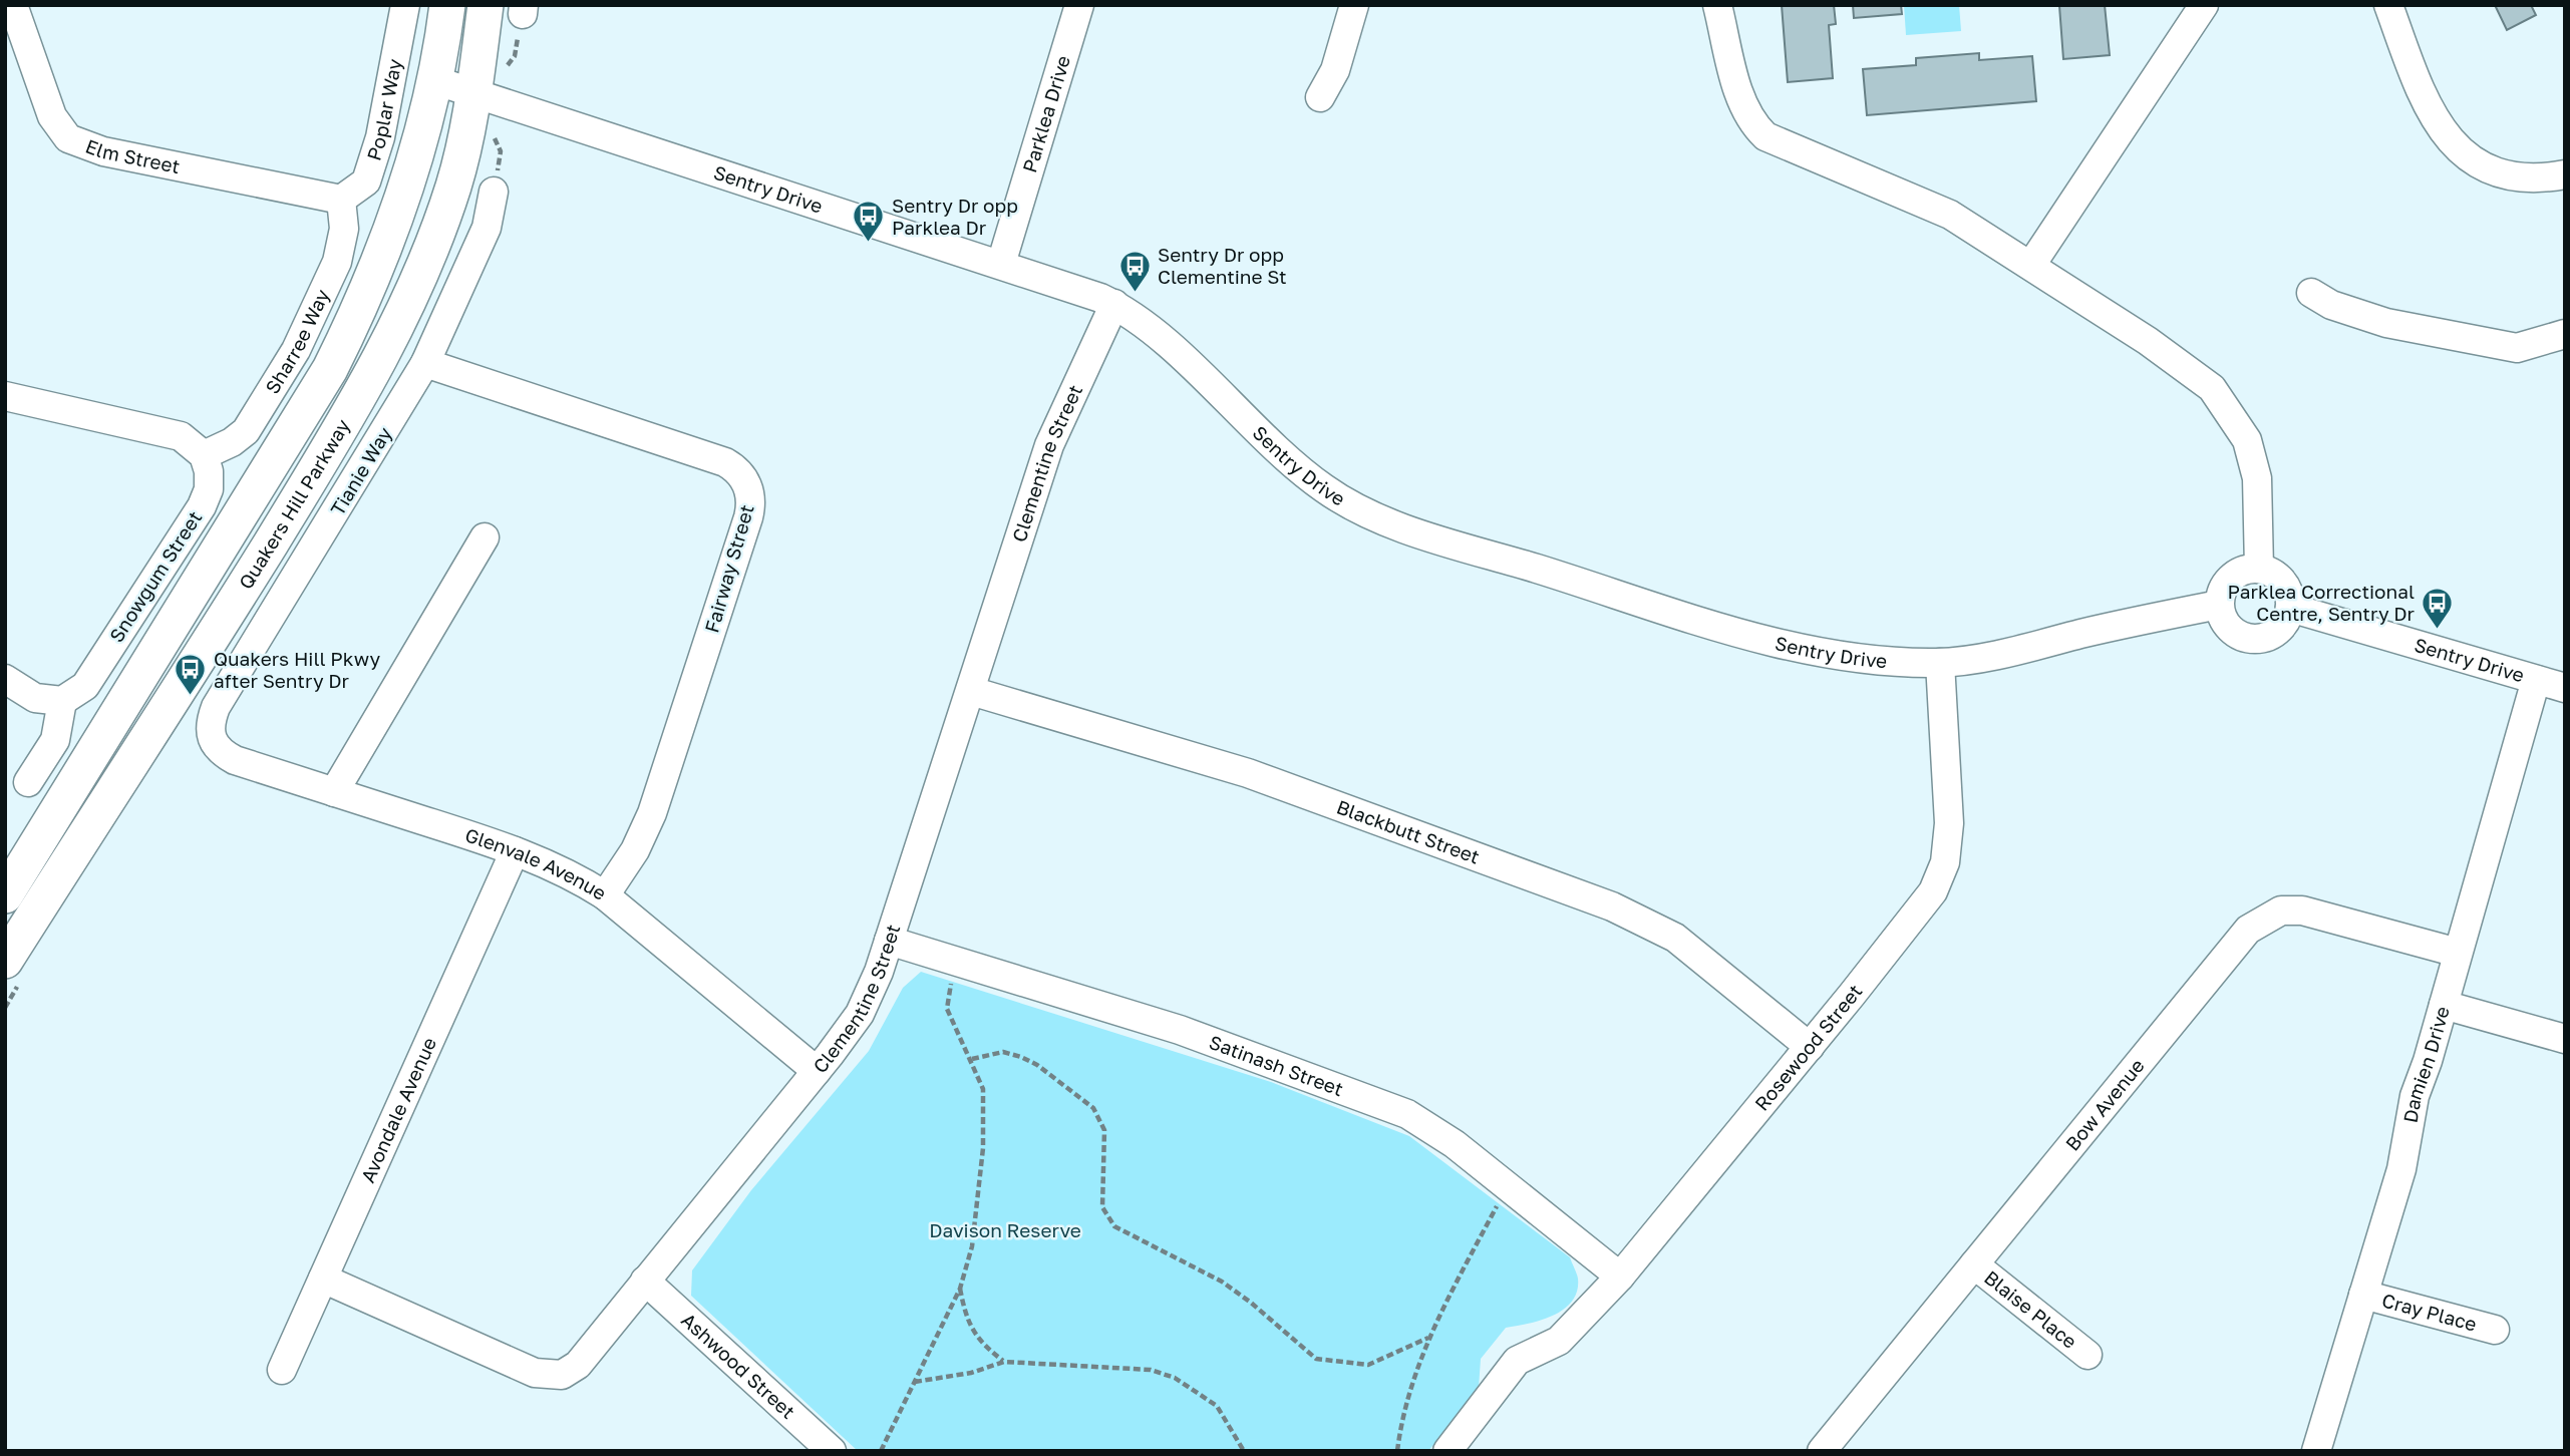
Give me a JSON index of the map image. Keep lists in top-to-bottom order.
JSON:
{
  "streets": {
    "main road": ["Quakers Hill Parkway"],
    "street": [
      "Poplar Way",
      "Parklea Drive",
      "Elm Street",
      "Sentry Drive",
      "Sharree Way",
      "Clementine Street",
      "Tianie Way",
      "Fairway Street",
      "Snowgum Street",
      "Blackbutt Street",
      "Glenvale Avenue",
      "Rosewood Street",
      "Satinash Street",
      "Damien Drive",
      "Bow Avenue",
      "Avondale Avenue",
      "Blaise Place",
      "Cray Place",
      "Ashwood Street"
    ]
  },
  "crossings": [
    ["Poplar Way", "Elm Street"],
    ["Poplar Way", "Sharree Way"],
    ["Parklea Drive", "Sentry Drive"],
    ["Elm Street", "Sharree Way"],
    ["Sentry Drive", "Clementine Street"],
    ["Sentry Drive", "Quakers Hill Parkway"],
    ["Sentry Drive", "Rosewood Street"],
    ["Sentry Drive", "Damien Drive"],
    ["Sharree Way", "Snowgum Street"],
    ["Clementine Street", "Blackbutt Street"],
    ["Clementine Street", "Glenvale Avenue"],
    ["Clementine Street", "Satinash Street"],
    ["Clementine Street", "Avondale Avenue"],
    ["Clementine Street", "Ashwood Street"],
    ["Tianie Way", "Fairway Street"],
    ["Tianie Way", "Glenvale Avenue"],
    ["Fairway Street", "Glenvale Avenue"],
    ["Blackbutt Street", "Rosewood Street"],
    ["Glenvale Avenue", "Avondale Avenue"],
    ["Rosewood Street", "Satinash Street"],
    ["Damien Drive", "Bow Avenue"],
    ["Damien Drive", "Cray Place"],
    ["Bow Avenue", "Blaise Place"]
  ],
  "parks": ["Davison Reserve"],
  "places": {
    "bus stop": [
      "Sentry Dr opp Parklea Dr",
      "Sentry Dr opp Clementine St",
      "Parklea Correctional Centre, Sentry Dr",
      "Quakers Hill Pkwy after Sentry Dr"
    ]
  }
}
